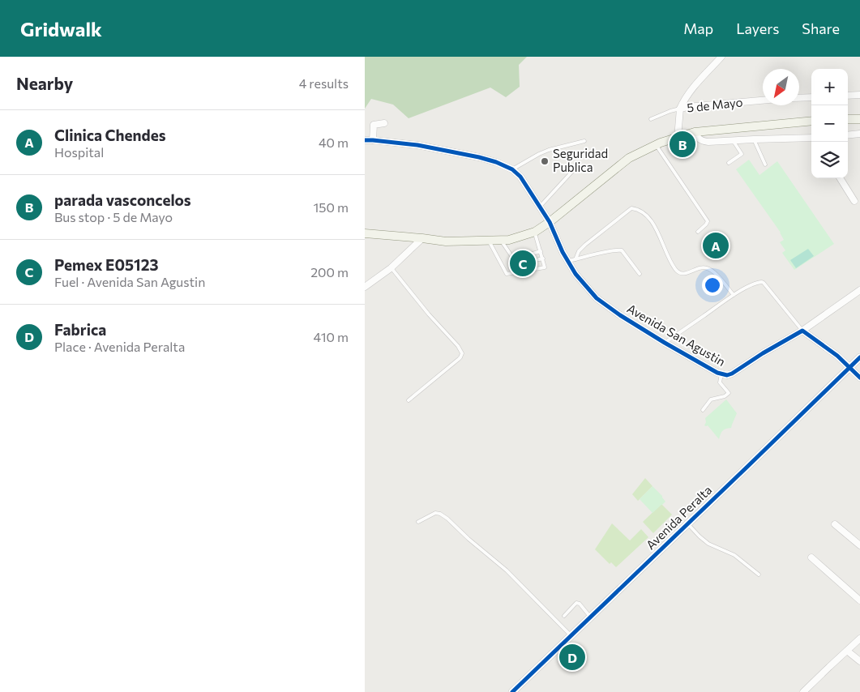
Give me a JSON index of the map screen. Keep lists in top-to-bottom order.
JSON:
{
  "streets": {
    "street": ["5 de Mayo", "Avenida San Agustin", "Avenida Peralta"]
  },
  "places": ["Seguridad Publica"],
  "north": "bottom left",
  "page": {
    "header": "Gridwalk",
    "nav": ["Map", "Layers", "Share"],
    "heading": ["Nearby", "4 results"],
    "map_buttons": ["+", "−"],
    "list": [
      {
        "mark": "A",
        "name": "Clinica Chendes",
        "note": "Hospital",
        "value": "40 m"
      },
      {
        "mark": "B",
        "name": "parada vasconcelos",
        "note": "Bus stop · 5 de Mayo",
        "value": "150 m"
      },
      {
        "mark": "C",
        "name": "Pemex E05123",
        "note": "Fuel · Avenida San Agustin",
        "value": "200 m"
      },
      {
        "mark": "D",
        "name": "Fabrica",
        "note": "Place · Avenida Peralta",
        "value": "410 m"
      }
    ],
    "pins": [
      "B",
      "A",
      "C",
      "D"
    ]
  }
}
